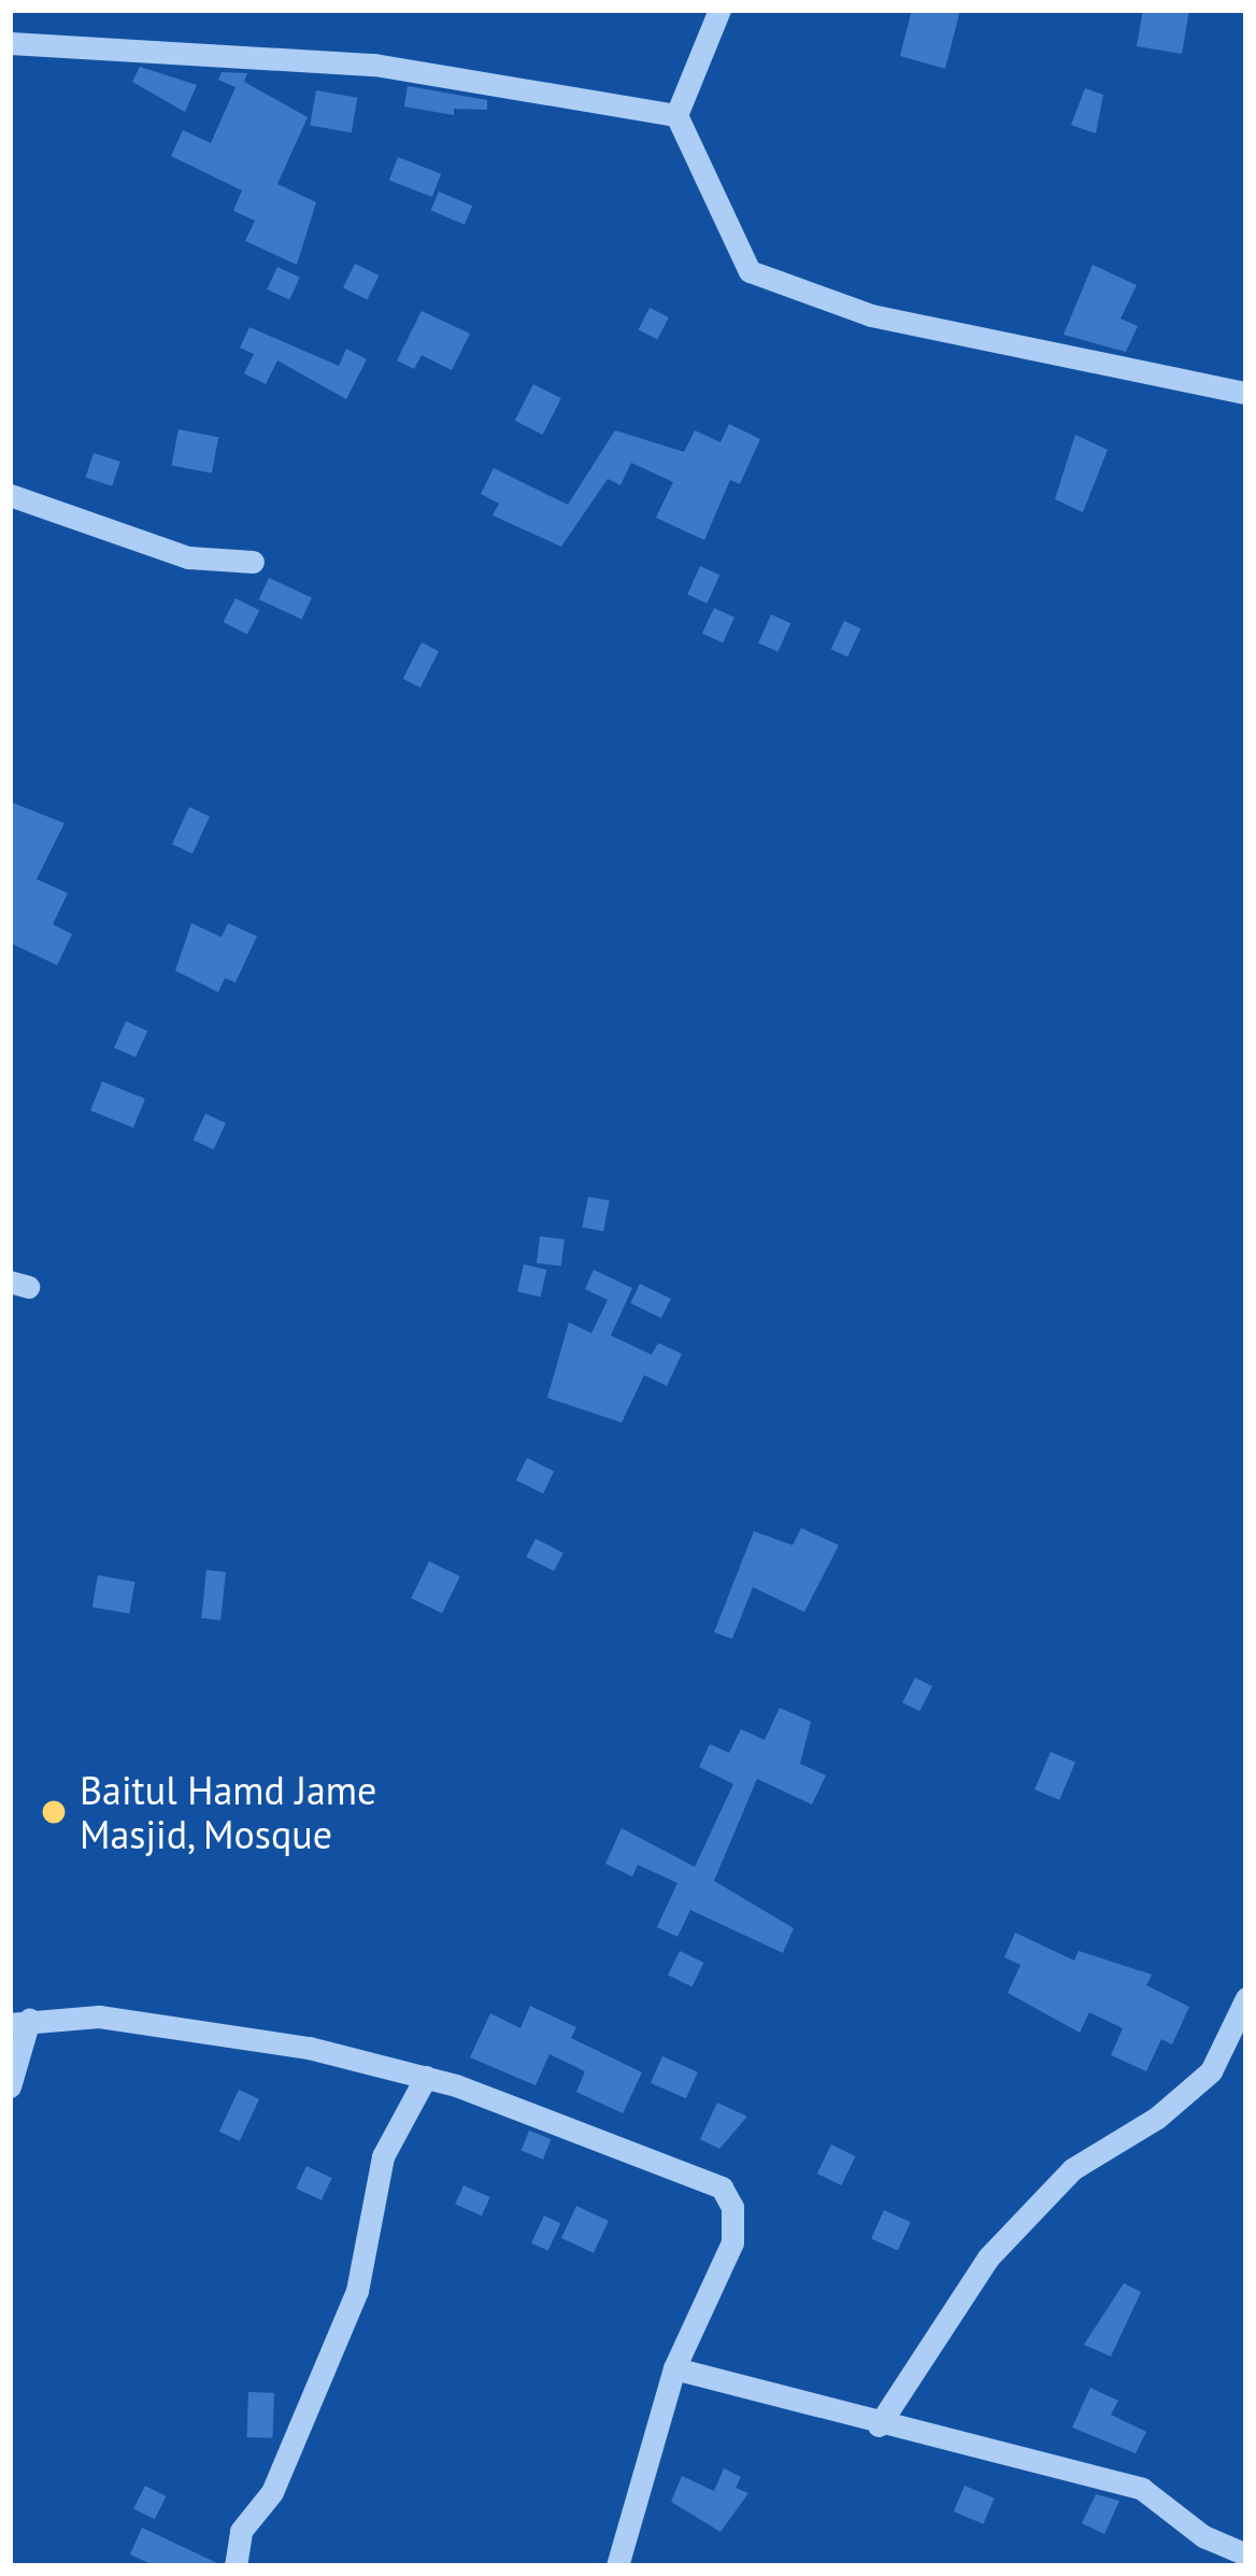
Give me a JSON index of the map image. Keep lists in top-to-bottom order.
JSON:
{
  "places": ["Baitul Hamd Jame Masjid, Mosque"]
}
